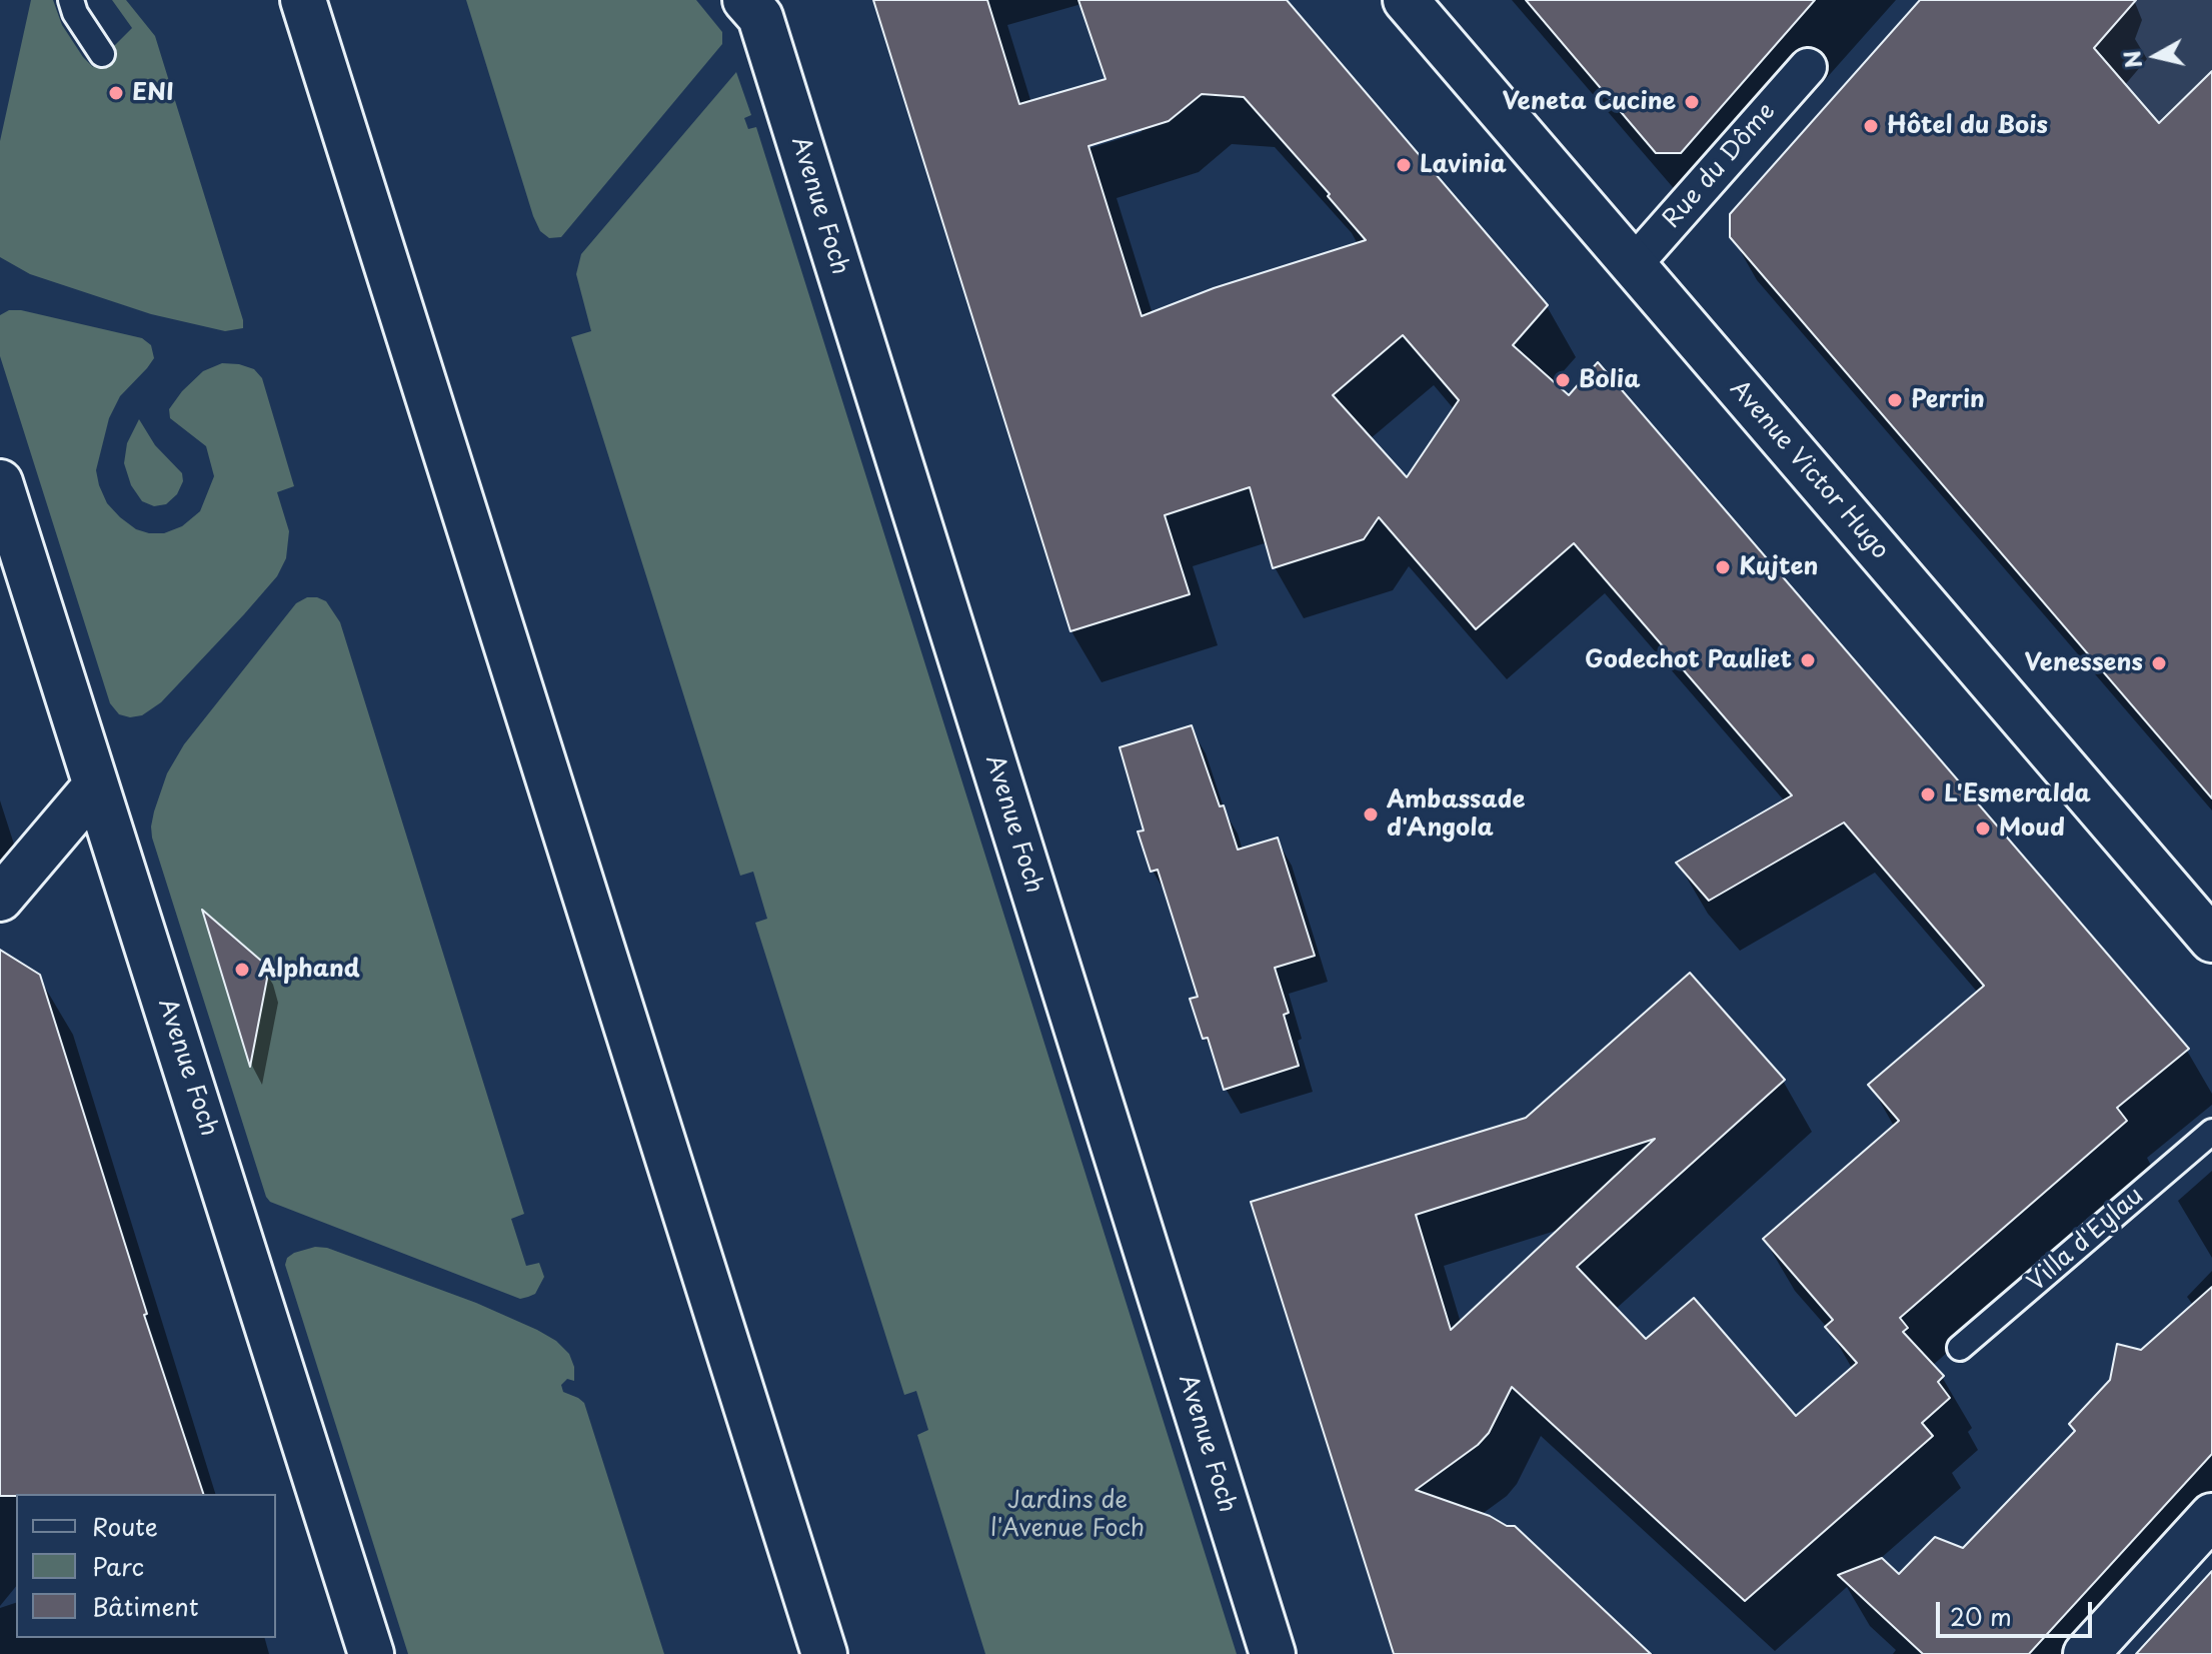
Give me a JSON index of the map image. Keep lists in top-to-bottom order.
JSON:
{
  "streets": {
    "street": ["Rue du Dôme", "Avenue Foch", "Avenue Victor Hugo"],
    "lane": ["Villa d'Eylau"]
  },
  "crossings": [
    ["Rue du Dôme", "Avenue Victor Hugo"]
  ],
  "parks": ["Jardins de l'Avenue Foch"],
  "places": [
    "ENI",
    "Veneta Cucine",
    "Hôtel du Bois",
    "Lavinia",
    "Bolia",
    "Perrin",
    "Kujten",
    "Godechot Pauliet",
    "Venessens",
    "L'Esmeralda",
    "Ambassade d'Angola",
    "Moud",
    "Alphand"
  ],
  "legend": ["Route", "Parc", "Bâtiment"],
  "scale_bar": "20 m",
  "north": "left"
}
